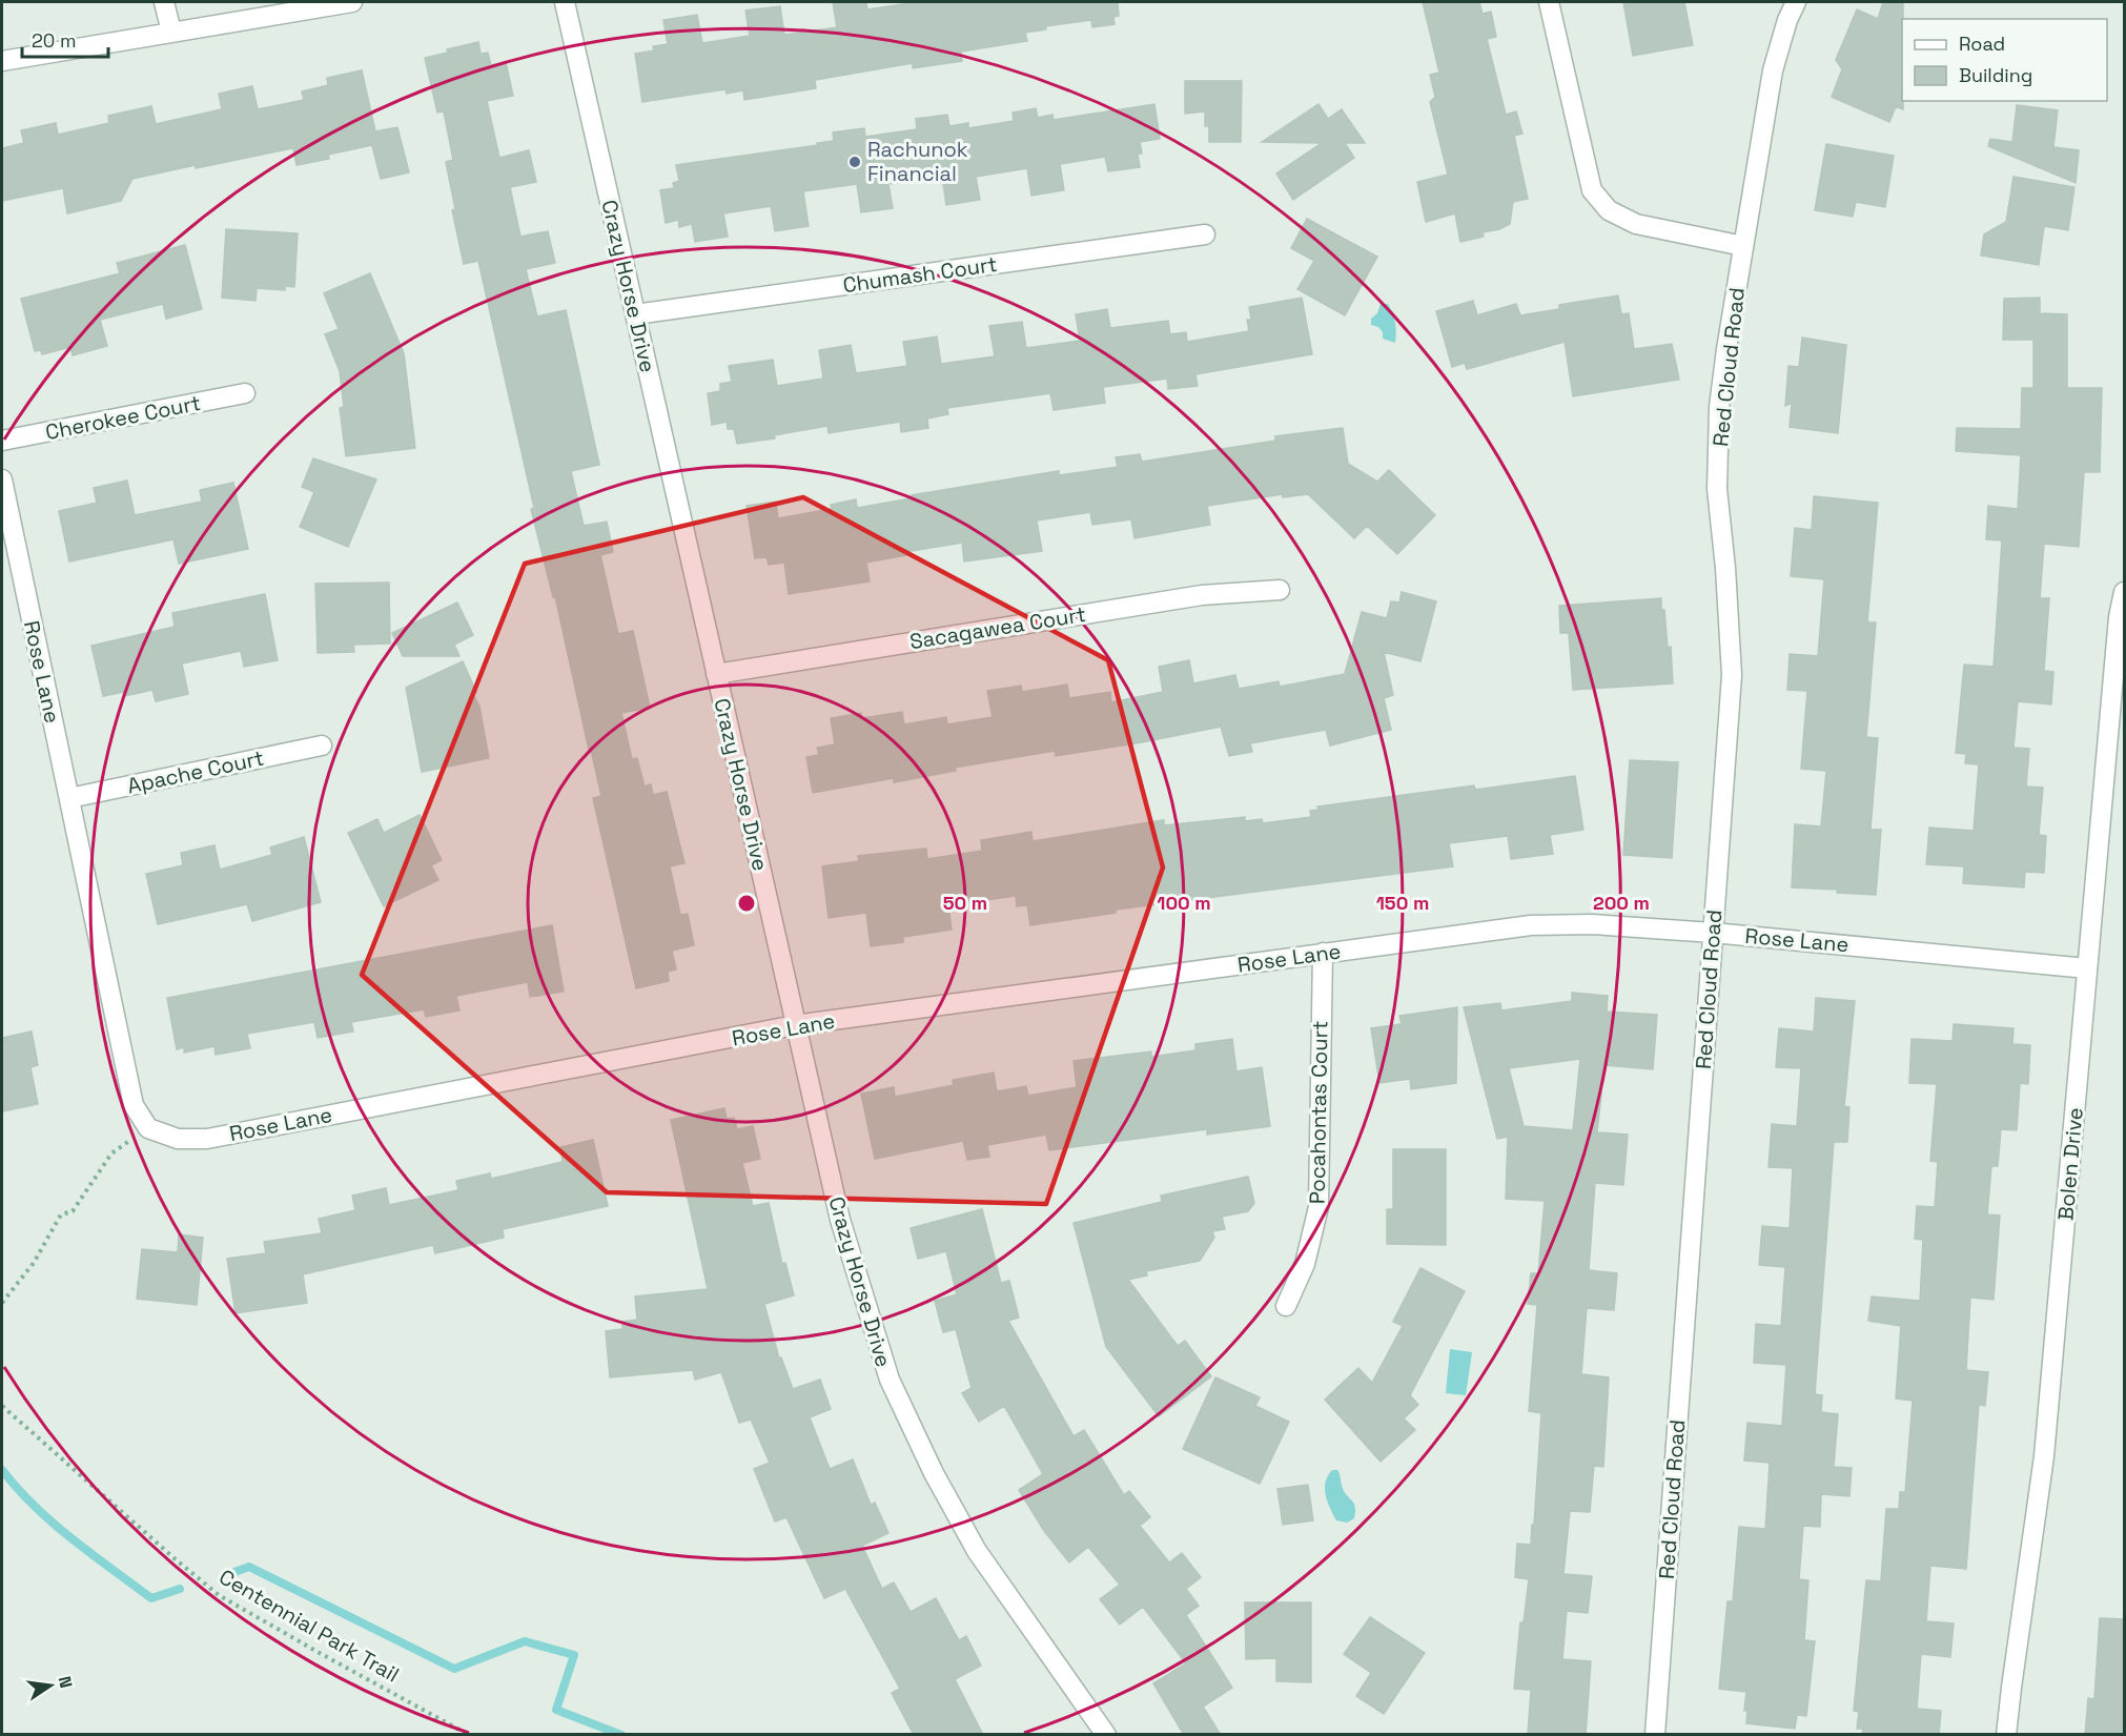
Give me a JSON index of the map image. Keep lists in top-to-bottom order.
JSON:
{
  "streets": {
    "street": [
      "Chumash Court",
      "Crazy Horse Drive",
      "Red Cloud Road",
      "Cherokee Court",
      "Sacagawea Court",
      "Rose Lane",
      "Apache Court",
      "Pocahontas Court",
      "Bolen Drive"
    ],
    "path": ["Centennial Park Trail"]
  },
  "crossings": [
    ["Chumash Court", "Crazy Horse Drive"],
    ["Crazy Horse Drive", "Sacagawea Court"],
    ["Crazy Horse Drive", "Rose Lane"],
    ["Red Cloud Road", "Rose Lane"],
    ["Rose Lane", "Apache Court"],
    ["Rose Lane", "Pocahontas Court"],
    ["Rose Lane", "Bolen Drive"]
  ],
  "places": ["Rachunok Financial"],
  "legend": ["Road", "Building"],
  "scale_bar": "20 m",
  "north": "right",
  "rings": [
    "50 m",
    "100 m",
    "150 m",
    "200 m"
  ]
}
